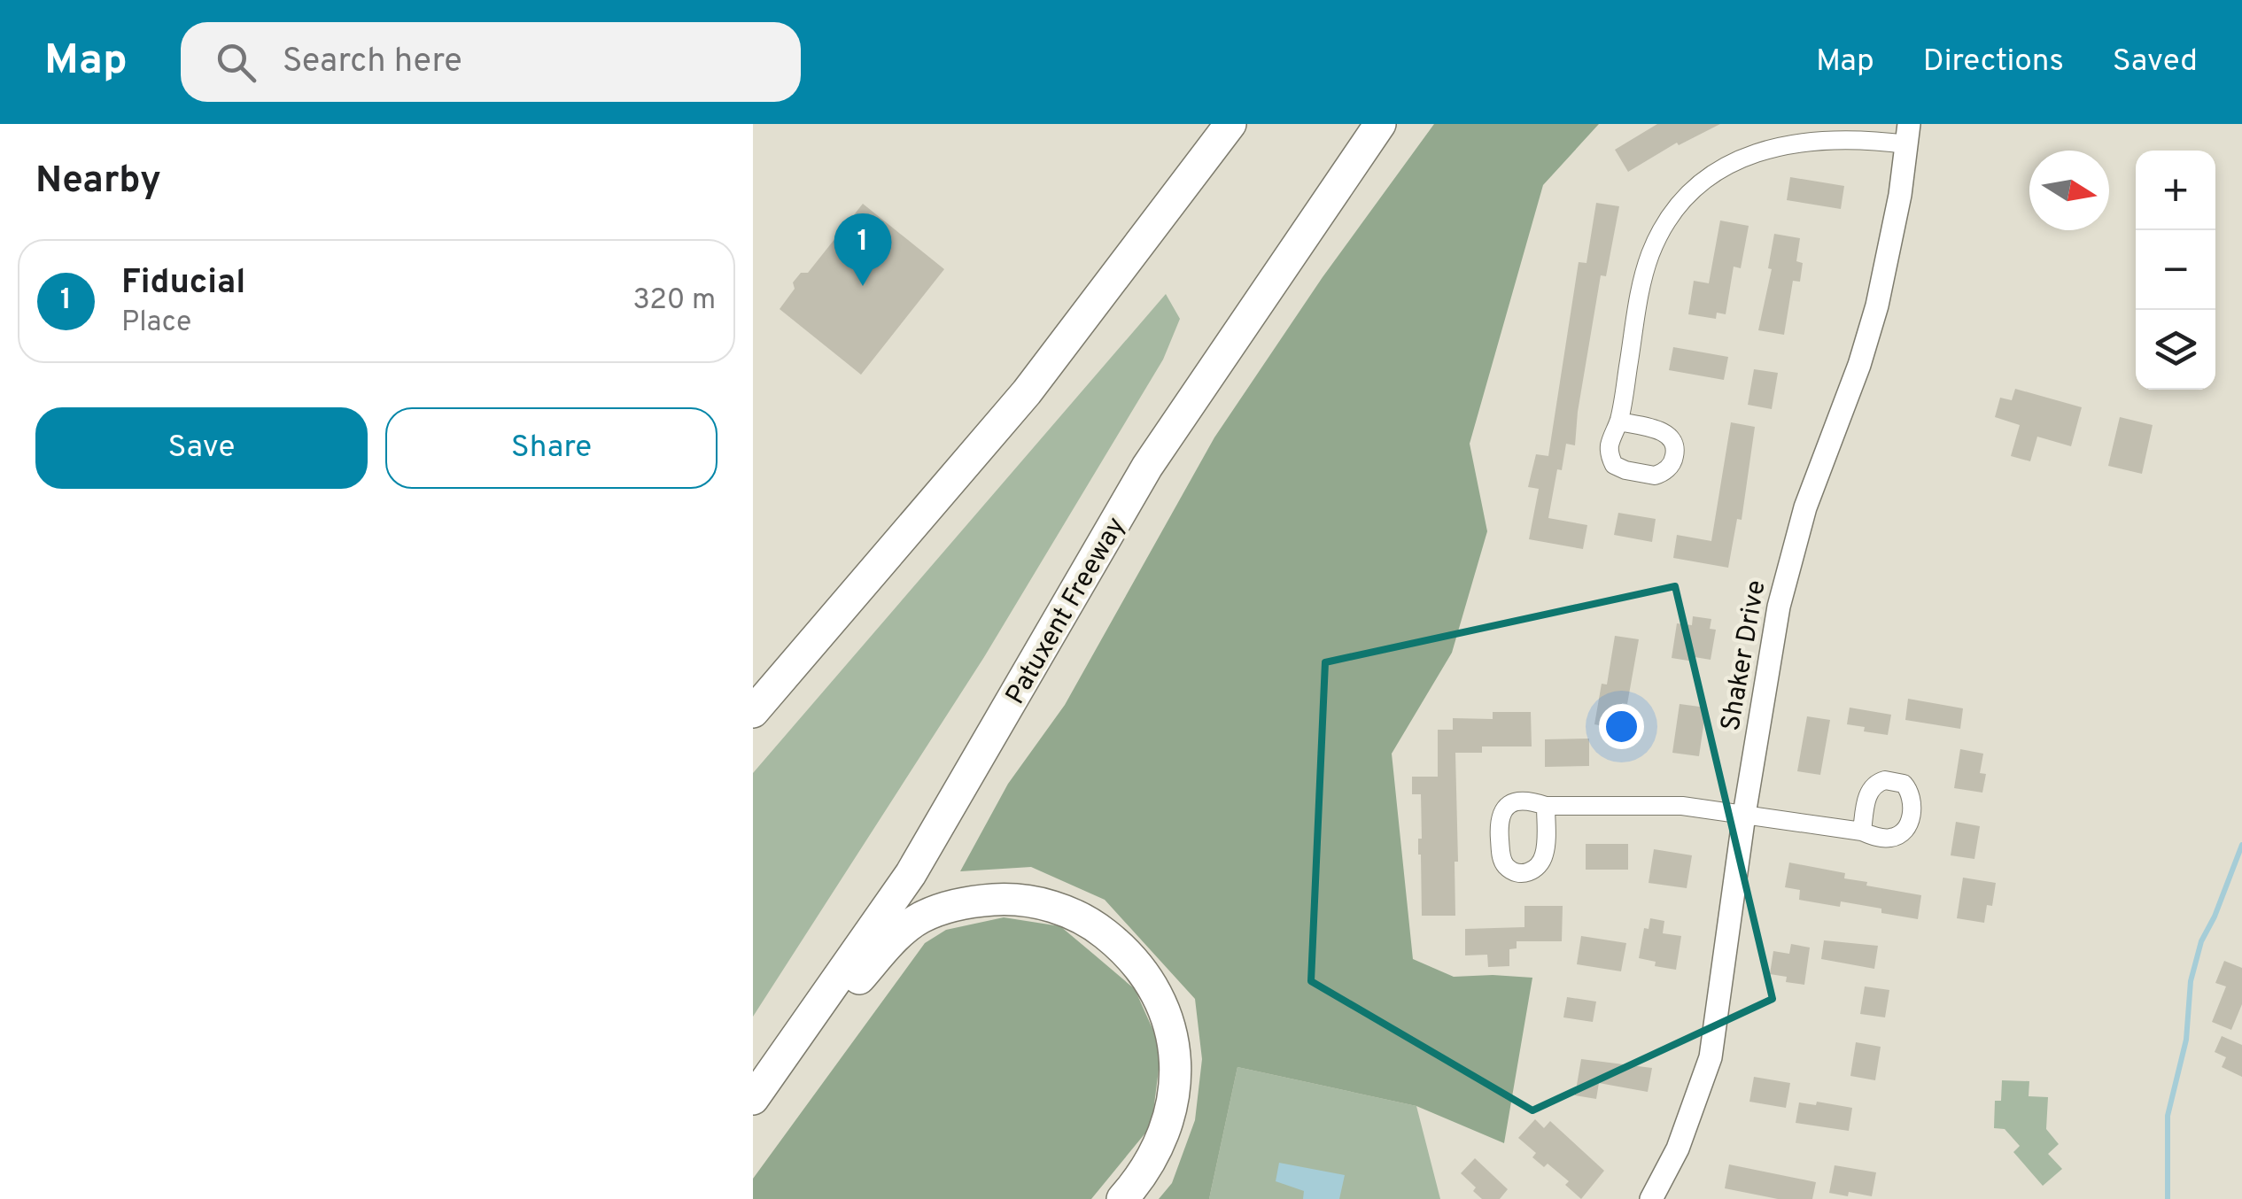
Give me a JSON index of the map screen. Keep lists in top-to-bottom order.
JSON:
{
  "streets": {
    "highway": ["Patuxent Freeway"],
    "street": ["Shaker Drive"]
  },
  "north": "right",
  "page": {
    "header": "Map",
    "search": "Search here",
    "nav": ["Map", "Directions", "Saved"],
    "heading": "Nearby",
    "map_buttons": ["+", "−"],
    "pins": "1",
    "list": [
      {
        "mark": "1",
        "name": "Fiducial",
        "note": "Place",
        "value": "320 m"
      }
    ],
    "buttons": ["Save", "Share"]
  }
}
